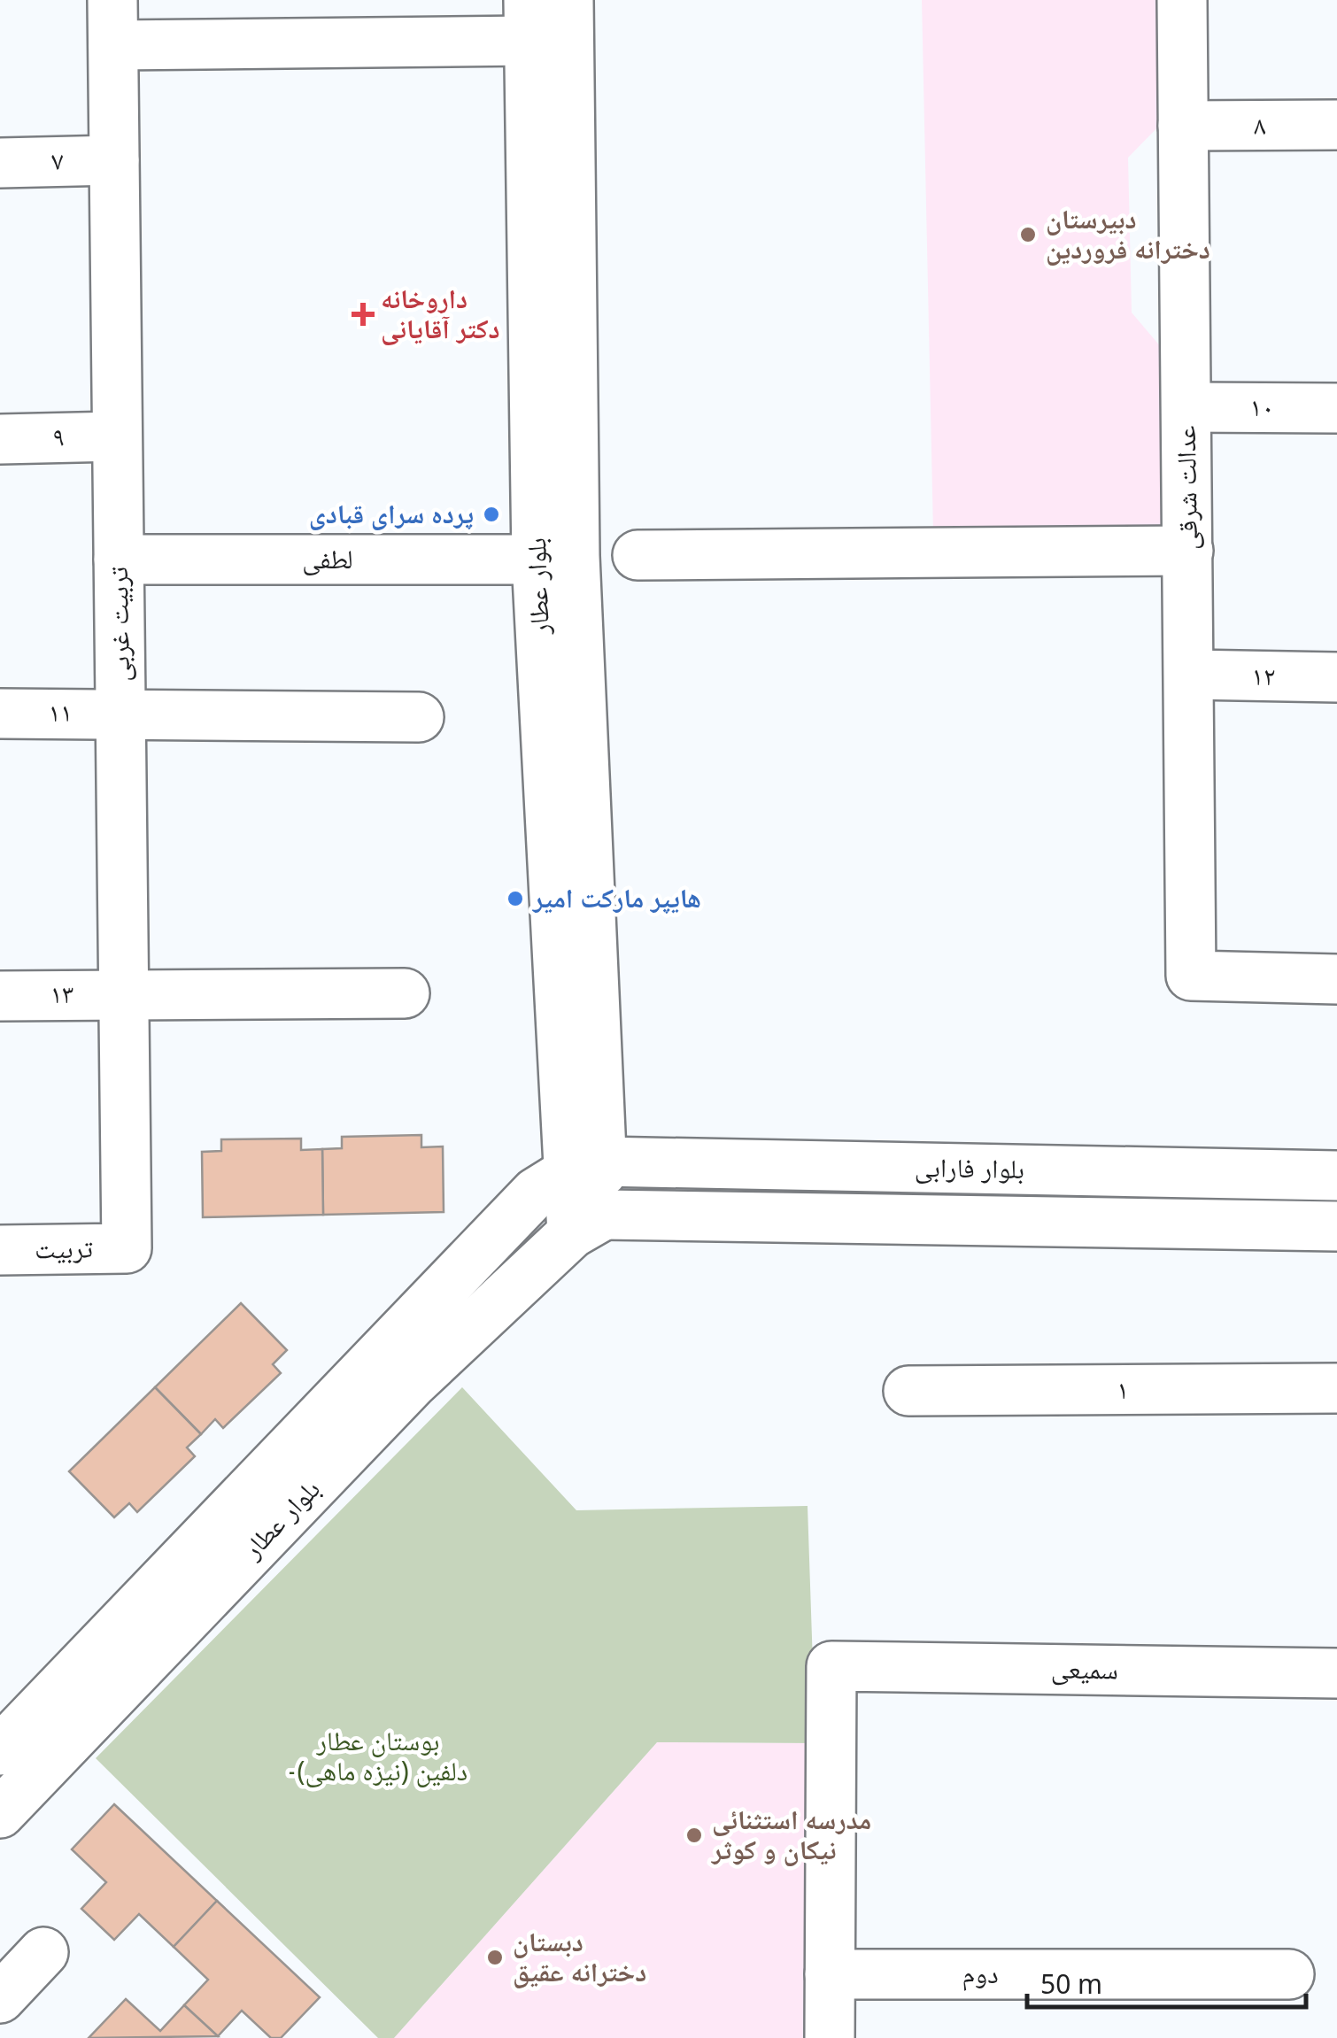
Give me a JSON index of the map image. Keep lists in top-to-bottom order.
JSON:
{
  "streets": {
    "street": [
      "۸",
      "۷",
      "۱۰",
      "۹",
      "عدالت شرقی",
      "لطفی",
      "بلوار عطار",
      "تربیت غربی",
      "۱۲",
      "۱۱",
      "۱۳",
      "بلوار فارابی",
      "تربیت",
      "۱",
      "سمیعی",
      "دوم"
    ]
  },
  "crossings": [
    ["۸", "عدالت شرقی"],
    ["۷", "تربیت غربی"],
    ["۱۰", "عدالت شرقی"],
    ["۹", "تربیت غربی"],
    ["عدالت شرقی", "۱۲"],
    ["لطفی", "بلوار عطار"],
    ["لطفی", "تربیت غربی"],
    ["بلوار عطار", "بلوار فارابی"],
    ["تربیت غربی", "۱۱"],
    ["تربیت غربی", "۱۳"],
    ["تربیت غربی", "تربیت"],
    ["سمیعی", "دوم"]
  ],
  "parks": ["بوستان عطار -دلفین (نیزه ماهی)"],
  "places": {
    "other": [
      "دبیرستان دخترانه فروردین",
      "پرده سرای قبادی",
      "هایپر مارکت امیر",
      "مدرسه استثنائی نیکان و کوثر",
      "دبستان دخترانه عقیق"
    ],
    "health": ["داروخانه دکتر آقایانی"]
  },
  "scale_bar": "50 m"
}
